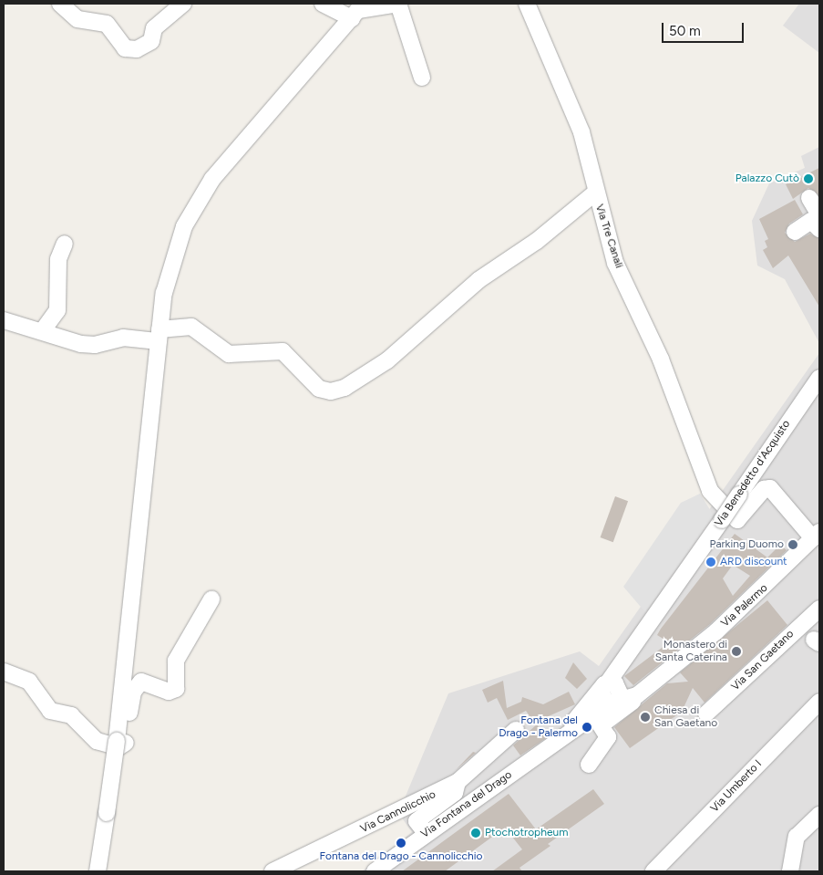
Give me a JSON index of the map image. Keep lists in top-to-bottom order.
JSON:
{
  "streets": {
    "street": [
      "Via Tre Canali",
      "Via Benedetto d'Acquisto",
      "Via Palermo",
      "Via San Gaetano",
      "Via Umberto I",
      "Via Fontana del Drago",
      "Via Cannolicchio"
    ]
  },
  "crossings": [
    ["Via Tre Canali", "Via Benedetto d'Acquisto"],
    ["Via Benedetto d'Acquisto", "Via Fontana del Drago"],
    ["Via Palermo", "Via Fontana del Drago"],
    ["Via Fontana del Drago", "Via Cannolicchio"]
  ],
  "places": [
    "Palazzo Cutò",
    "Parking Duomo",
    "ARD discount",
    "Monastero di Santa Caterina",
    "Chiesa di San Gaetano",
    "Fontana del Drago - Palermo",
    "Ptochotropheum",
    "Fontana del Drago - Cannolicchio"
  ],
  "scale_bar": "50 m"
}
